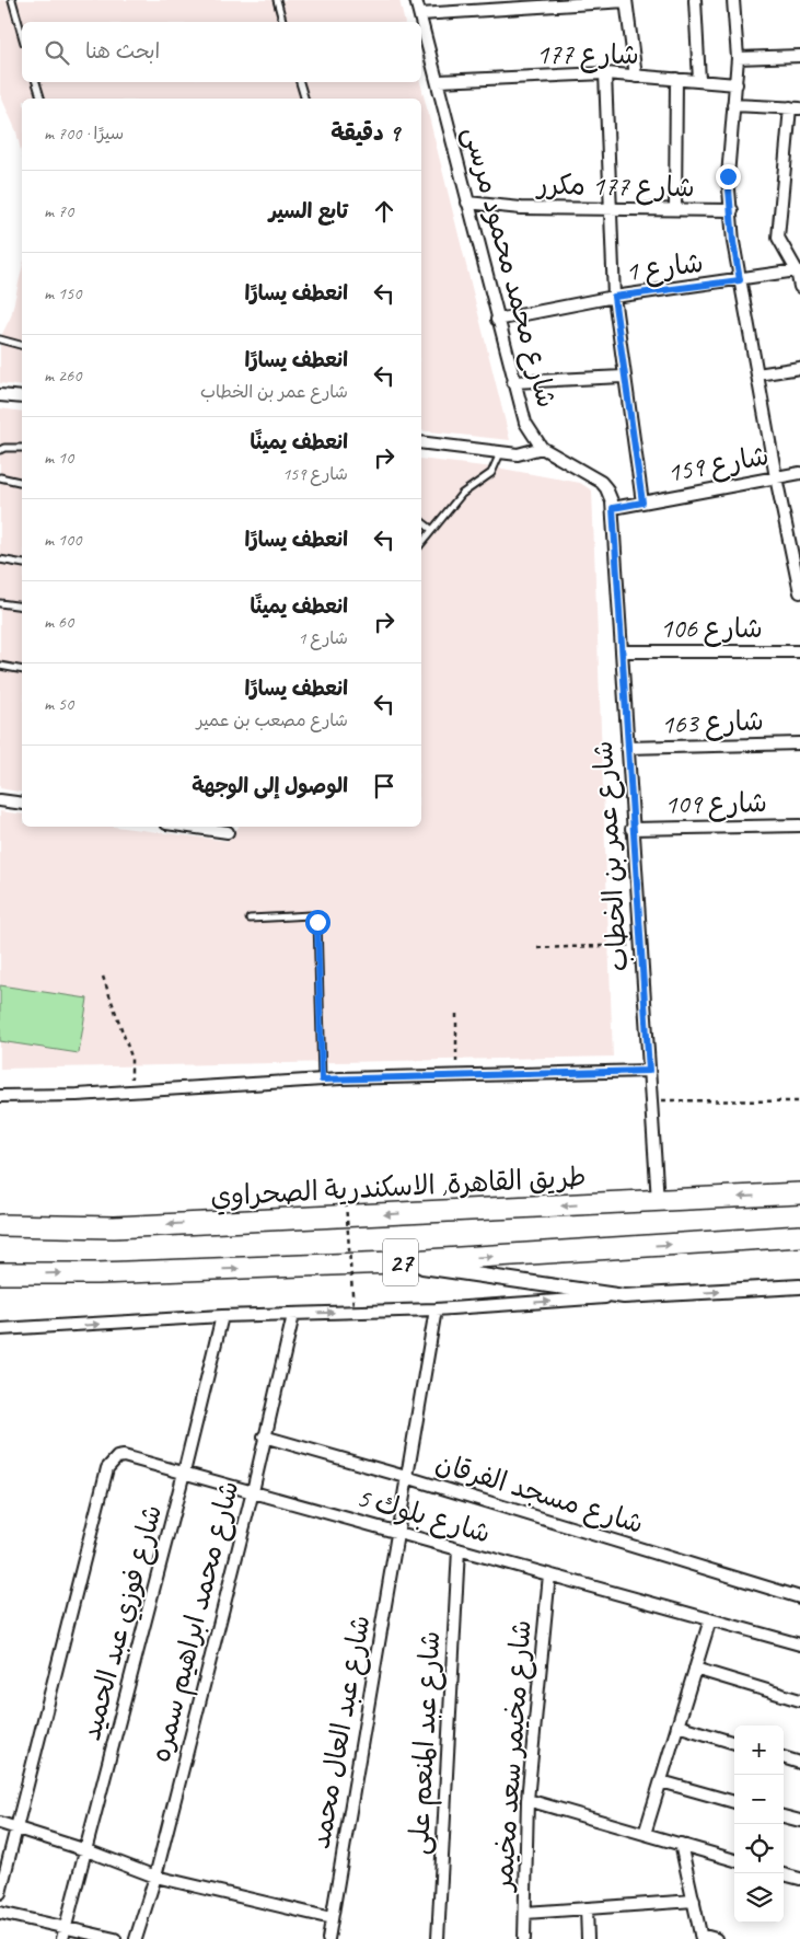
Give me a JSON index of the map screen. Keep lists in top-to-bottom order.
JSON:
{
  "streets": {
    "highway": ["طريق القاهرة, الاسكندرية الصحراوي", "27"],
    "street": [
      "شارع 177",
      "شارع 177 مكرر",
      "شارع محمد محمود مرسى",
      "شارع 1",
      "شارع 159",
      "شارع 106",
      "شارع 163",
      "شارع 109",
      "شارع عمر بن الخطاب",
      "شارع مسجد الفرقان",
      "شارع بلوك 5",
      "شارع محمد ابراهيم سمره",
      "شارع فوزي عبد الحميد",
      "شارع عبد العال محمد",
      "شارع عبد المنعم على",
      "شارع مخيمر سعد مخيمر"
    ]
  },
  "crossings": [
    ["شارع 177", "شارع محمد محمود مرسى"],
    ["شارع 177 مكرر", "شارع محمد محمود مرسى"],
    ["شارع محمد محمود مرسى", "شارع 1"],
    ["شارع محمد محمود مرسى", "شارع 159"],
    ["شارع محمد محمود مرسى", "شارع عمر بن الخطاب"],
    ["شارع 159", "شارع عمر بن الخطاب"],
    ["شارع 106", "شارع عمر بن الخطاب"],
    ["شارع 163", "شارع عمر بن الخطاب"],
    ["شارع 109", "شارع عمر بن الخطاب"],
    ["شارع عمر بن الخطاب", "طريق القاهرة, الاسكندرية الصحراوي"],
    ["شارع مسجد الفرقان", "شارع محمد ابراهيم سمره"],
    ["شارع مسجد الفرقان", "شارع عبد العال محمد"],
    ["شارع بلوك 5", "شارع محمد ابراهيم سمره"],
    ["شارع بلوك 5", "شارع فوزي عبد الحميد"],
    ["شارع بلوك 5", "شارع عبد العال محمد"],
    ["شارع بلوك 5", "شارع عبد المنعم على"],
    ["شارع بلوك 5", "شارع مخيمر سعد مخيمر"]
  ],
  "page": {
    "search": "ابحث هنا",
    "heading": ["9 دقيقة", "سيرًا · 700 m"],
    "list": [
      ["تابع السير", "70 m"],
      ["انعطف يسارًا", "150 m"],
      ["انعطف يسارًا", "شارع عمر بن الخطاب", "260 m"],
      ["انعطف يمينًا", "شارع 159", "10 m"],
      ["انعطف يسارًا", "100 m"],
      ["انعطف يمينًا", "شارع 1", "60 m"],
      ["انعطف يسارًا", "شارع مصعب بن عمير", "50 m"],
      "الوصول إلى الوجهة"
    ],
    "map_buttons": ["+", "−"]
  }
}
